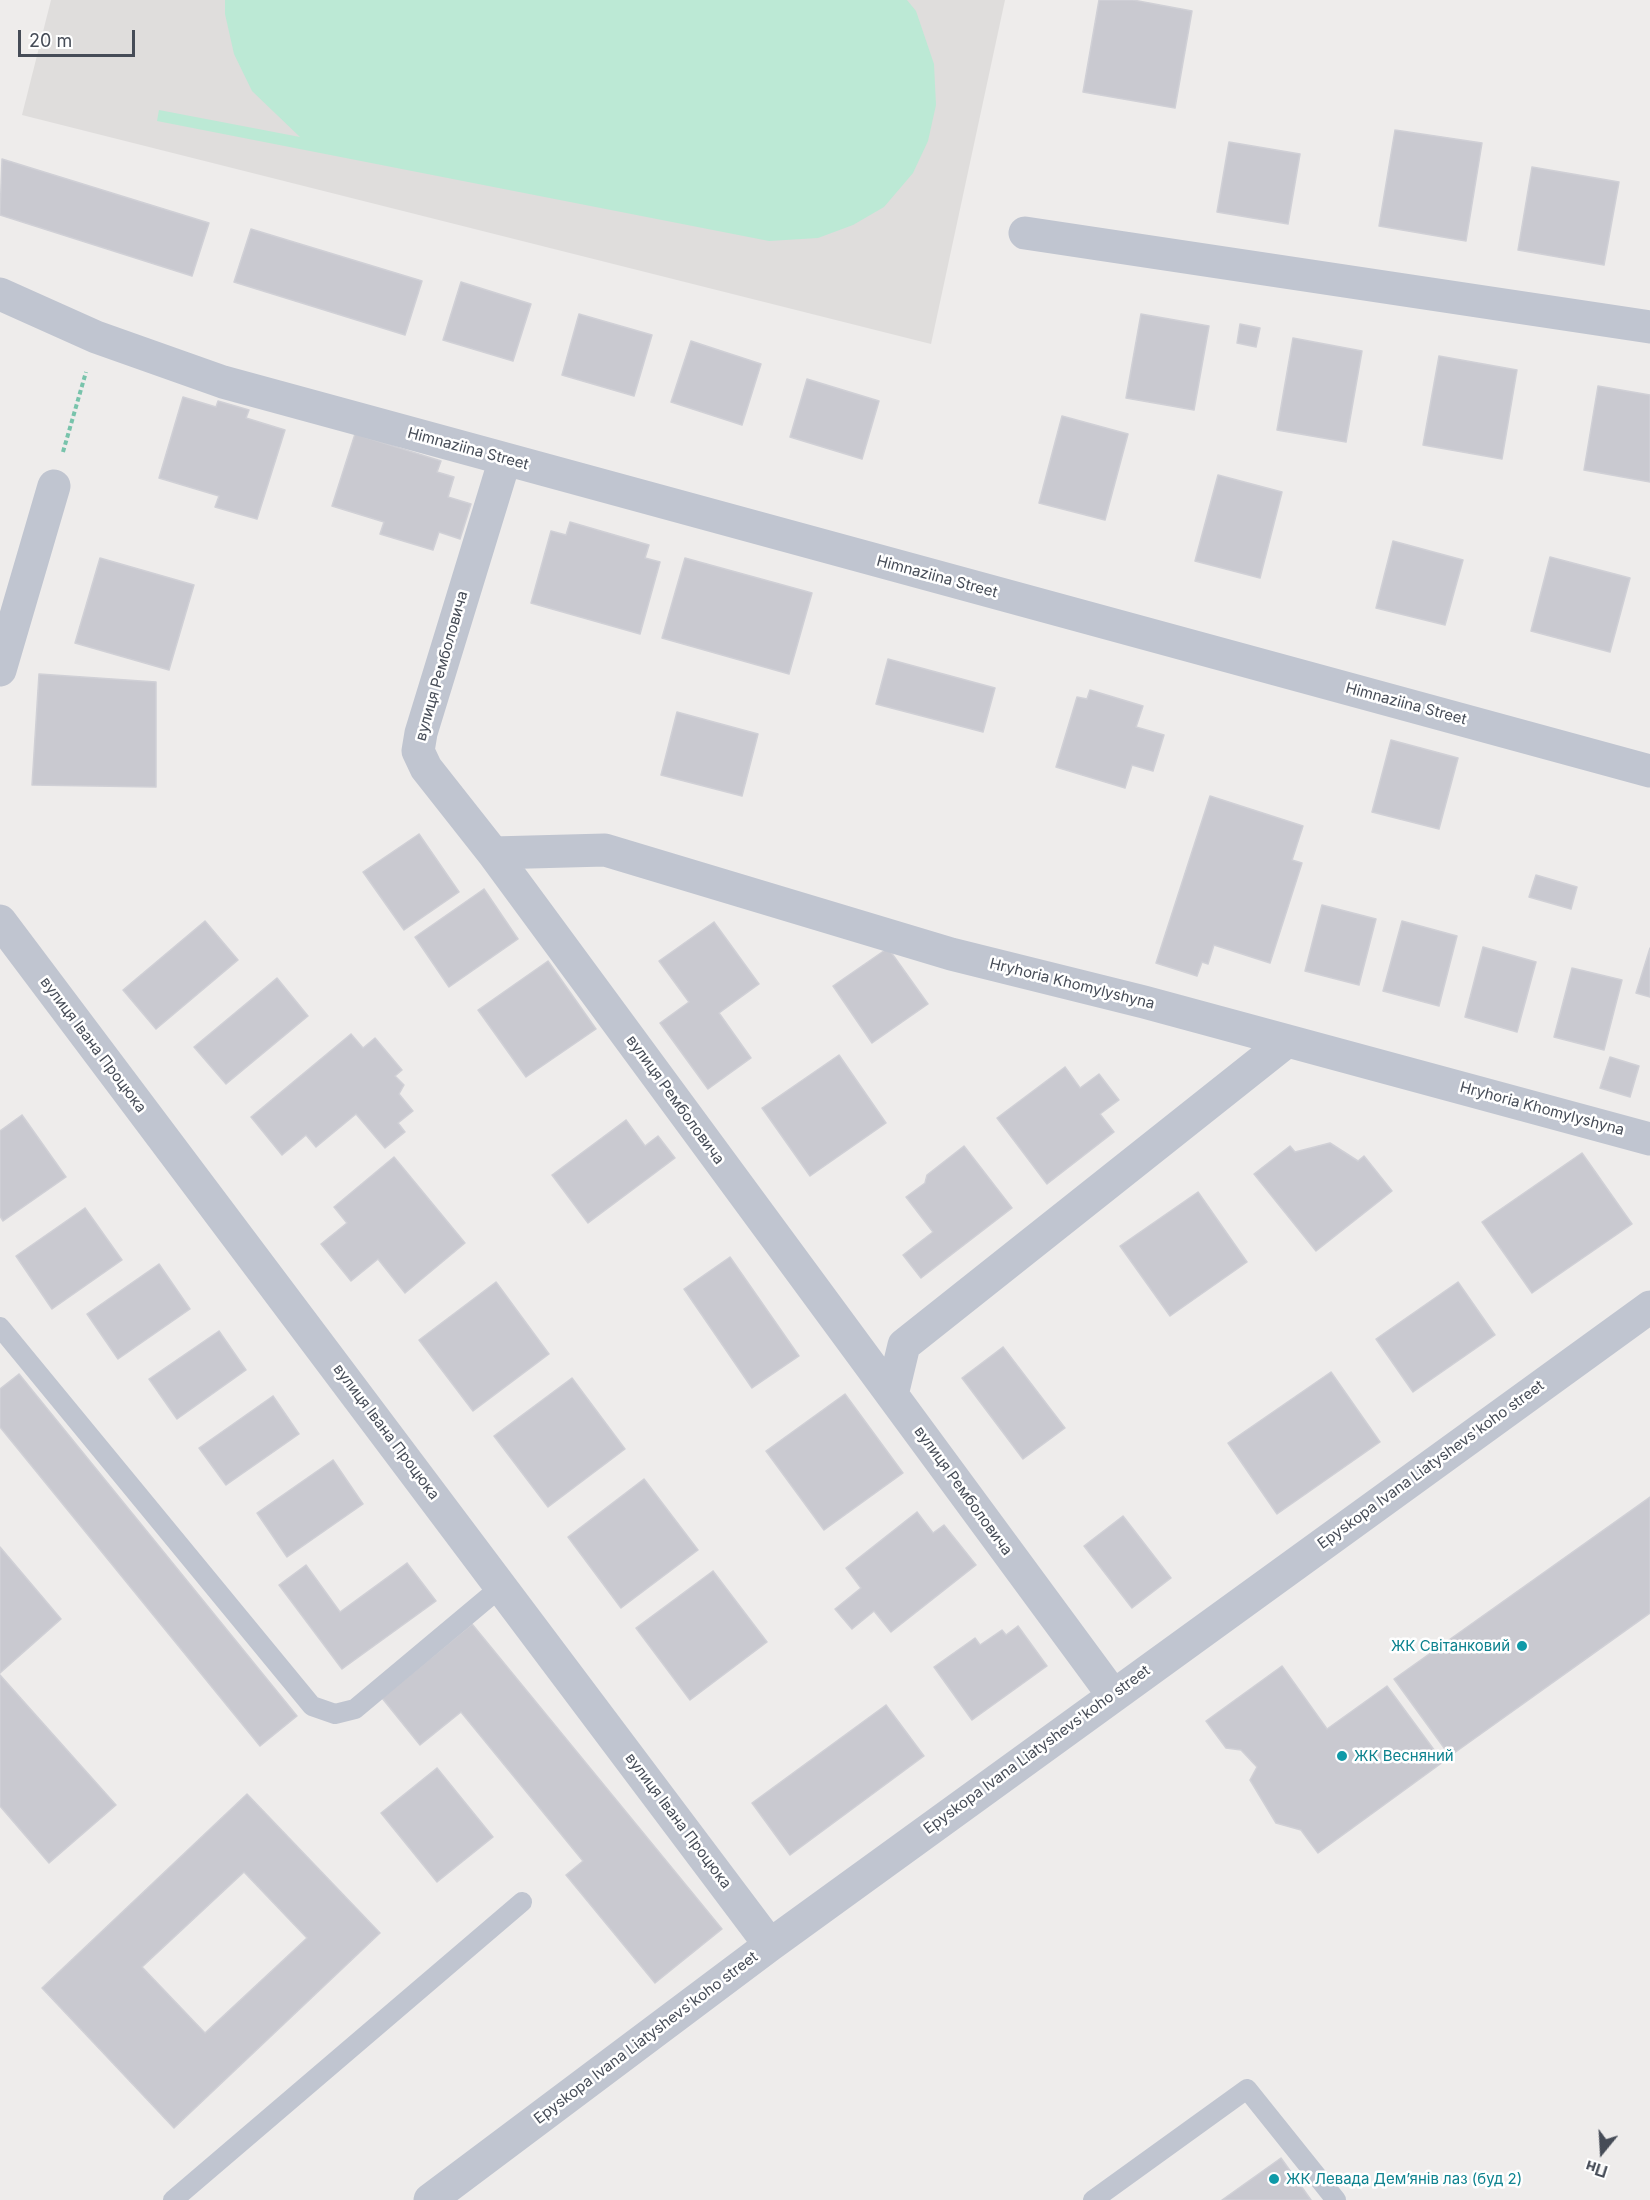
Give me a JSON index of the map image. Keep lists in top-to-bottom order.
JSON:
{
  "streets": {
    "street": [
      "Himnaziina Street",
      "вулиця Ремболовича",
      "Hryhoria Khomylyshyna",
      "вулиця Івана Процюка",
      "Epyskopa Ivana Liatyshevs'koho street"
    ]
  },
  "crossings": [
    ["Himnaziina Street", "вулиця Ремболовича"],
    ["вулиця Ремболовича", "Hryhoria Khomylyshyna"],
    ["вулиця Ремболовича", "Epyskopa Ivana Liatyshevs'koho street"],
    ["вулиця Івана Процюка", "Epyskopa Ivana Liatyshevs'koho street"]
  ],
  "places": ["ЖК Світанковий", "ЖК Весняний", "ЖК Левада Дем’янів лаз (буд 2)"],
  "scale_bar": "20 m",
  "north": "bottom"
}
